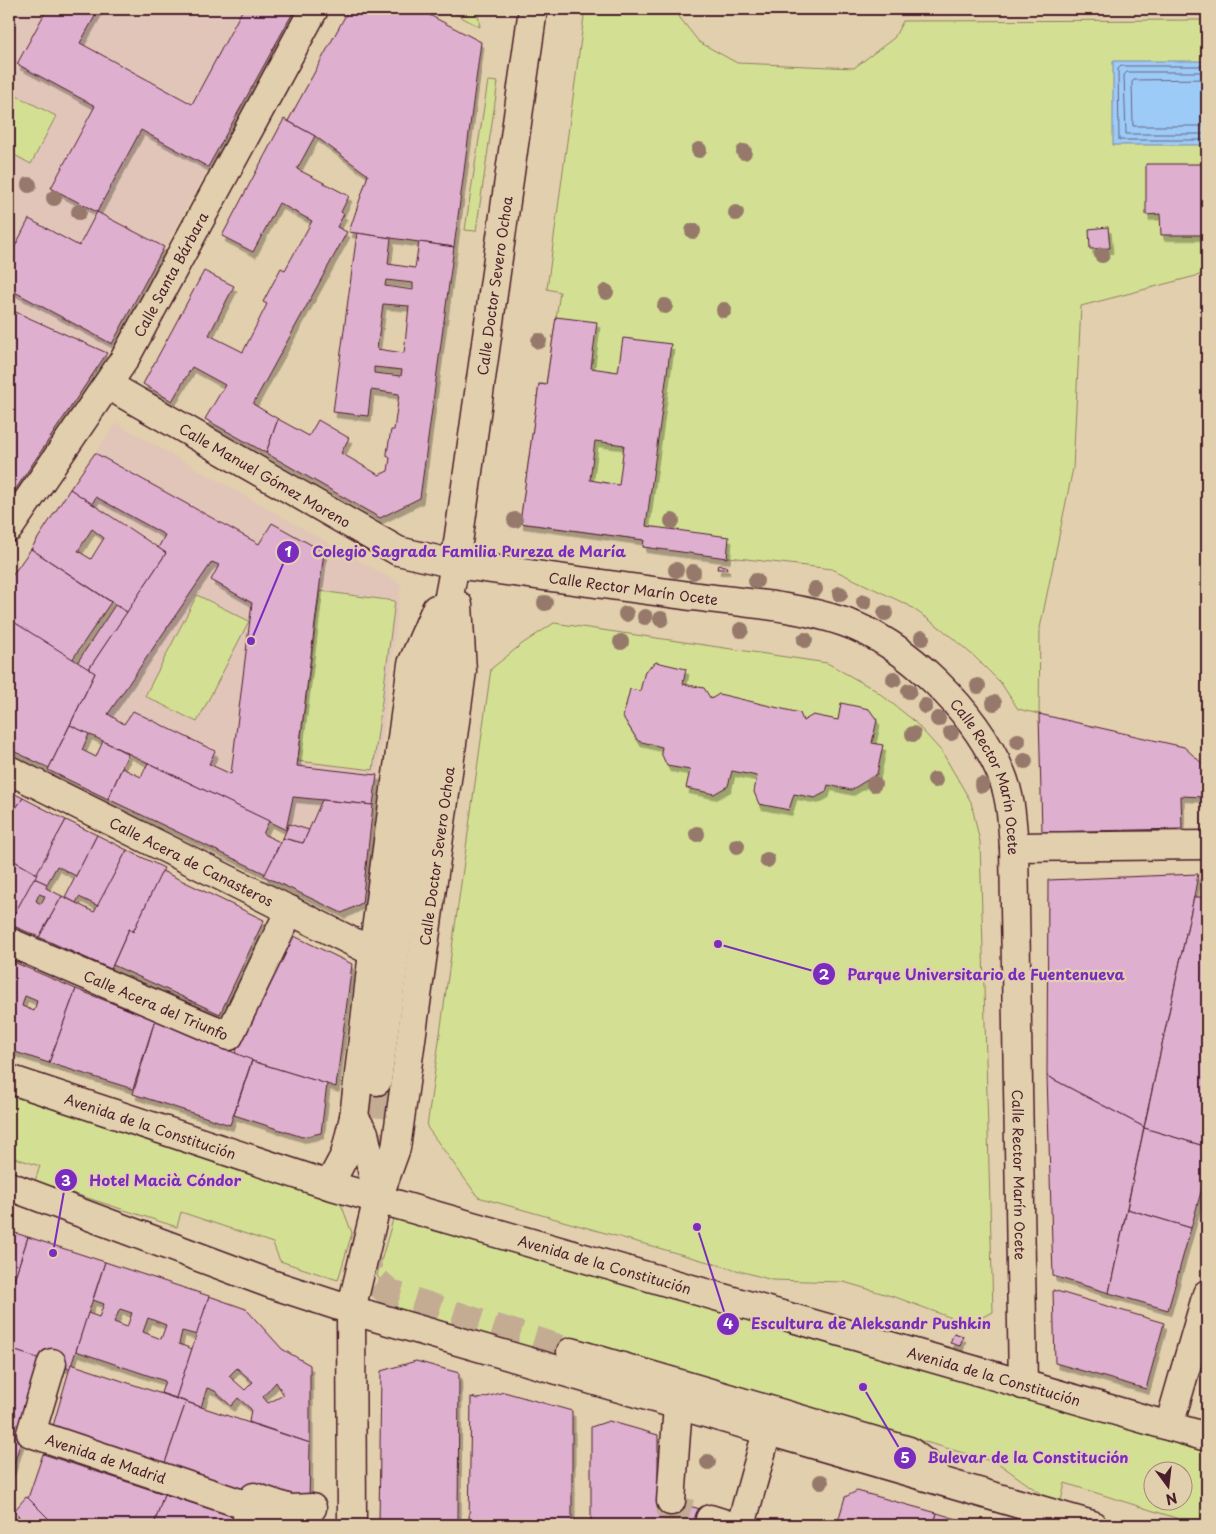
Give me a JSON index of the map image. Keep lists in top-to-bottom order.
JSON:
{
  "streets": {
    "main road": [
      "Calle Santa Bárbara",
      "Calle Doctor Severo Ochoa",
      "Calle Manuel Gómez Moreno",
      "Calle Rector Marín Ocete",
      "Calle Acera de Canasteros",
      "Calle Acera del Triunfo",
      "Avenida de la Constitución",
      "Avenida de Madrid"
    ]
  },
  "crossings": [
    ["Calle Santa Bárbara", "Calle Manuel Gómez Moreno"],
    ["Calle Doctor Severo Ochoa", "Calle Manuel Gómez Moreno"],
    ["Calle Doctor Severo Ochoa", "Calle Rector Marín Ocete"],
    ["Calle Doctor Severo Ochoa", "Calle Acera de Canasteros"],
    ["Calle Doctor Severo Ochoa", "Avenida de la Constitución"],
    ["Calle Manuel Gómez Moreno", "Calle Rector Marín Ocete"],
    ["Calle Rector Marín Ocete", "Avenida de la Constitución"],
    ["Calle Acera de Canasteros", "Calle Acera del Triunfo"]
  ],
  "places": [
    "Colegio Sagrada Familia Pureza de María",
    "Parque Universitario de Fuentenueva",
    "Escultura de Aleksandr Pushkin",
    "Hotel Macià Cóndor",
    "Bulevar de la Constitución"
  ],
  "north": "bottom"
}
